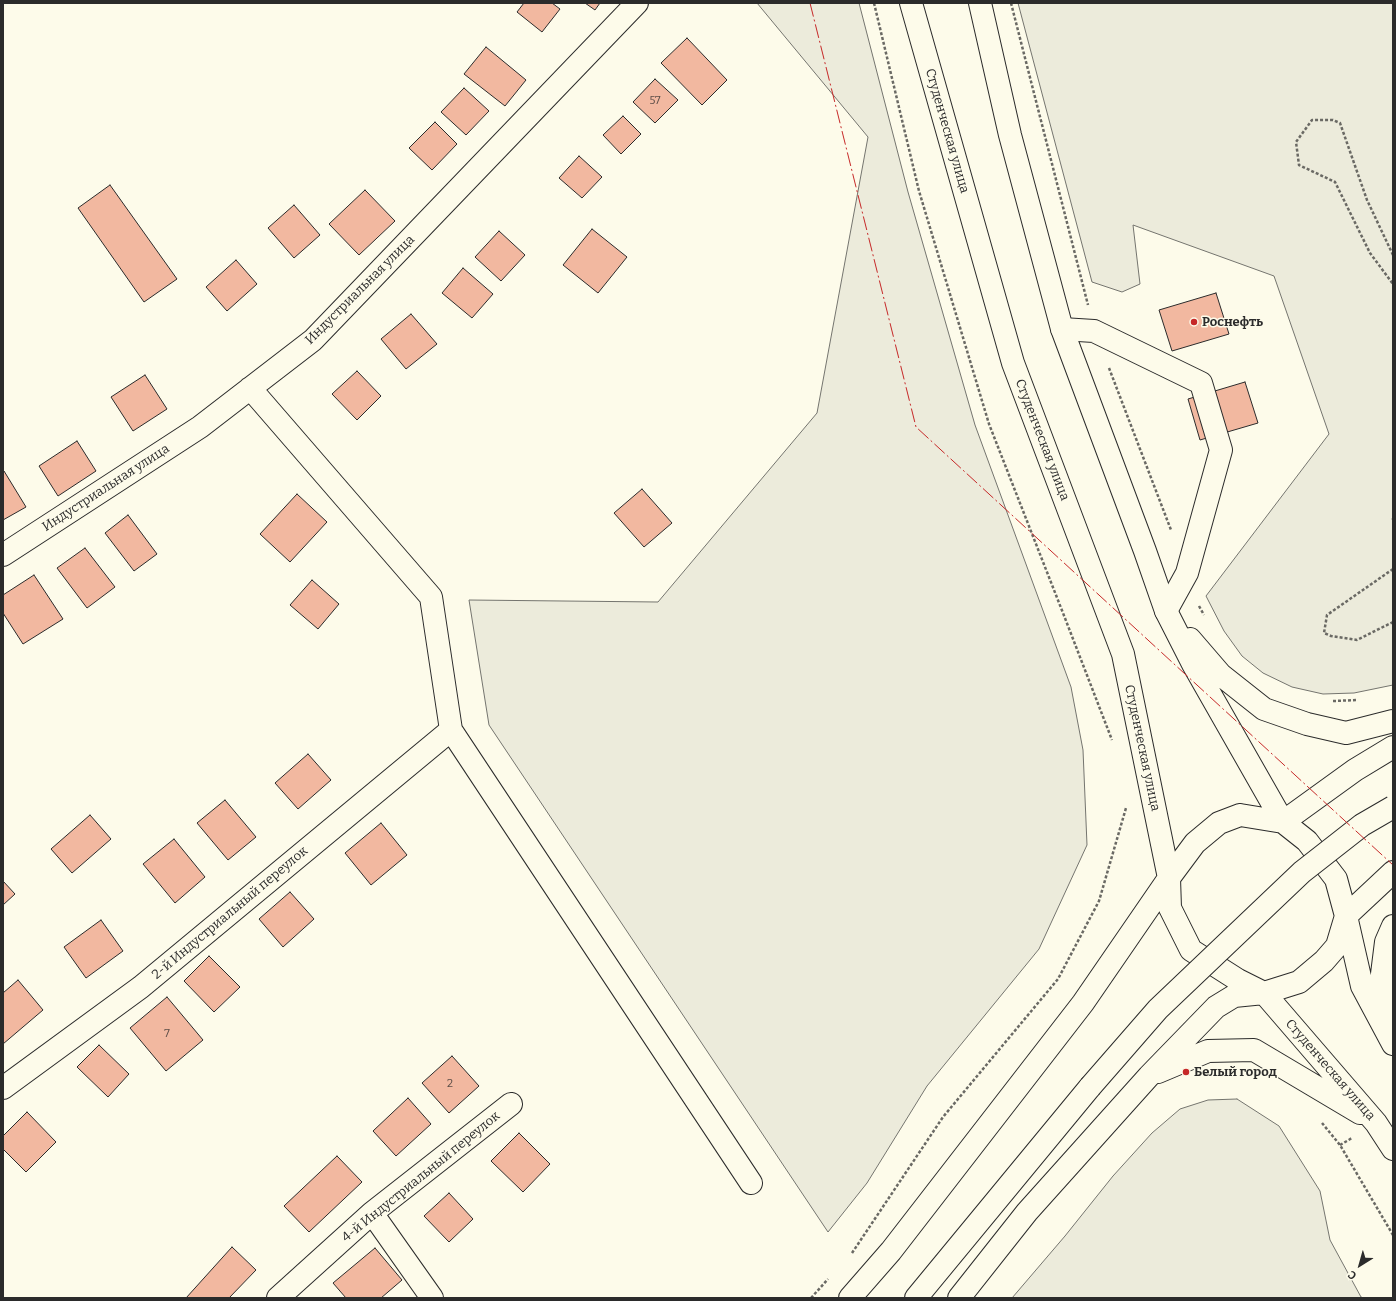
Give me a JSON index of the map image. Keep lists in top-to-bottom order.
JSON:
{
  "streets": {
    "main road": [
      "Студенческая улица",
      "Индустриальная улица",
      "2-й Индустриальный переулок",
      "4-й Индустриальный переулок"
    ]
  },
  "places": ["Роснефть", "Белый город"],
  "house_numbers": ["57", "7", "2"],
  "north": "bottom left"
}
